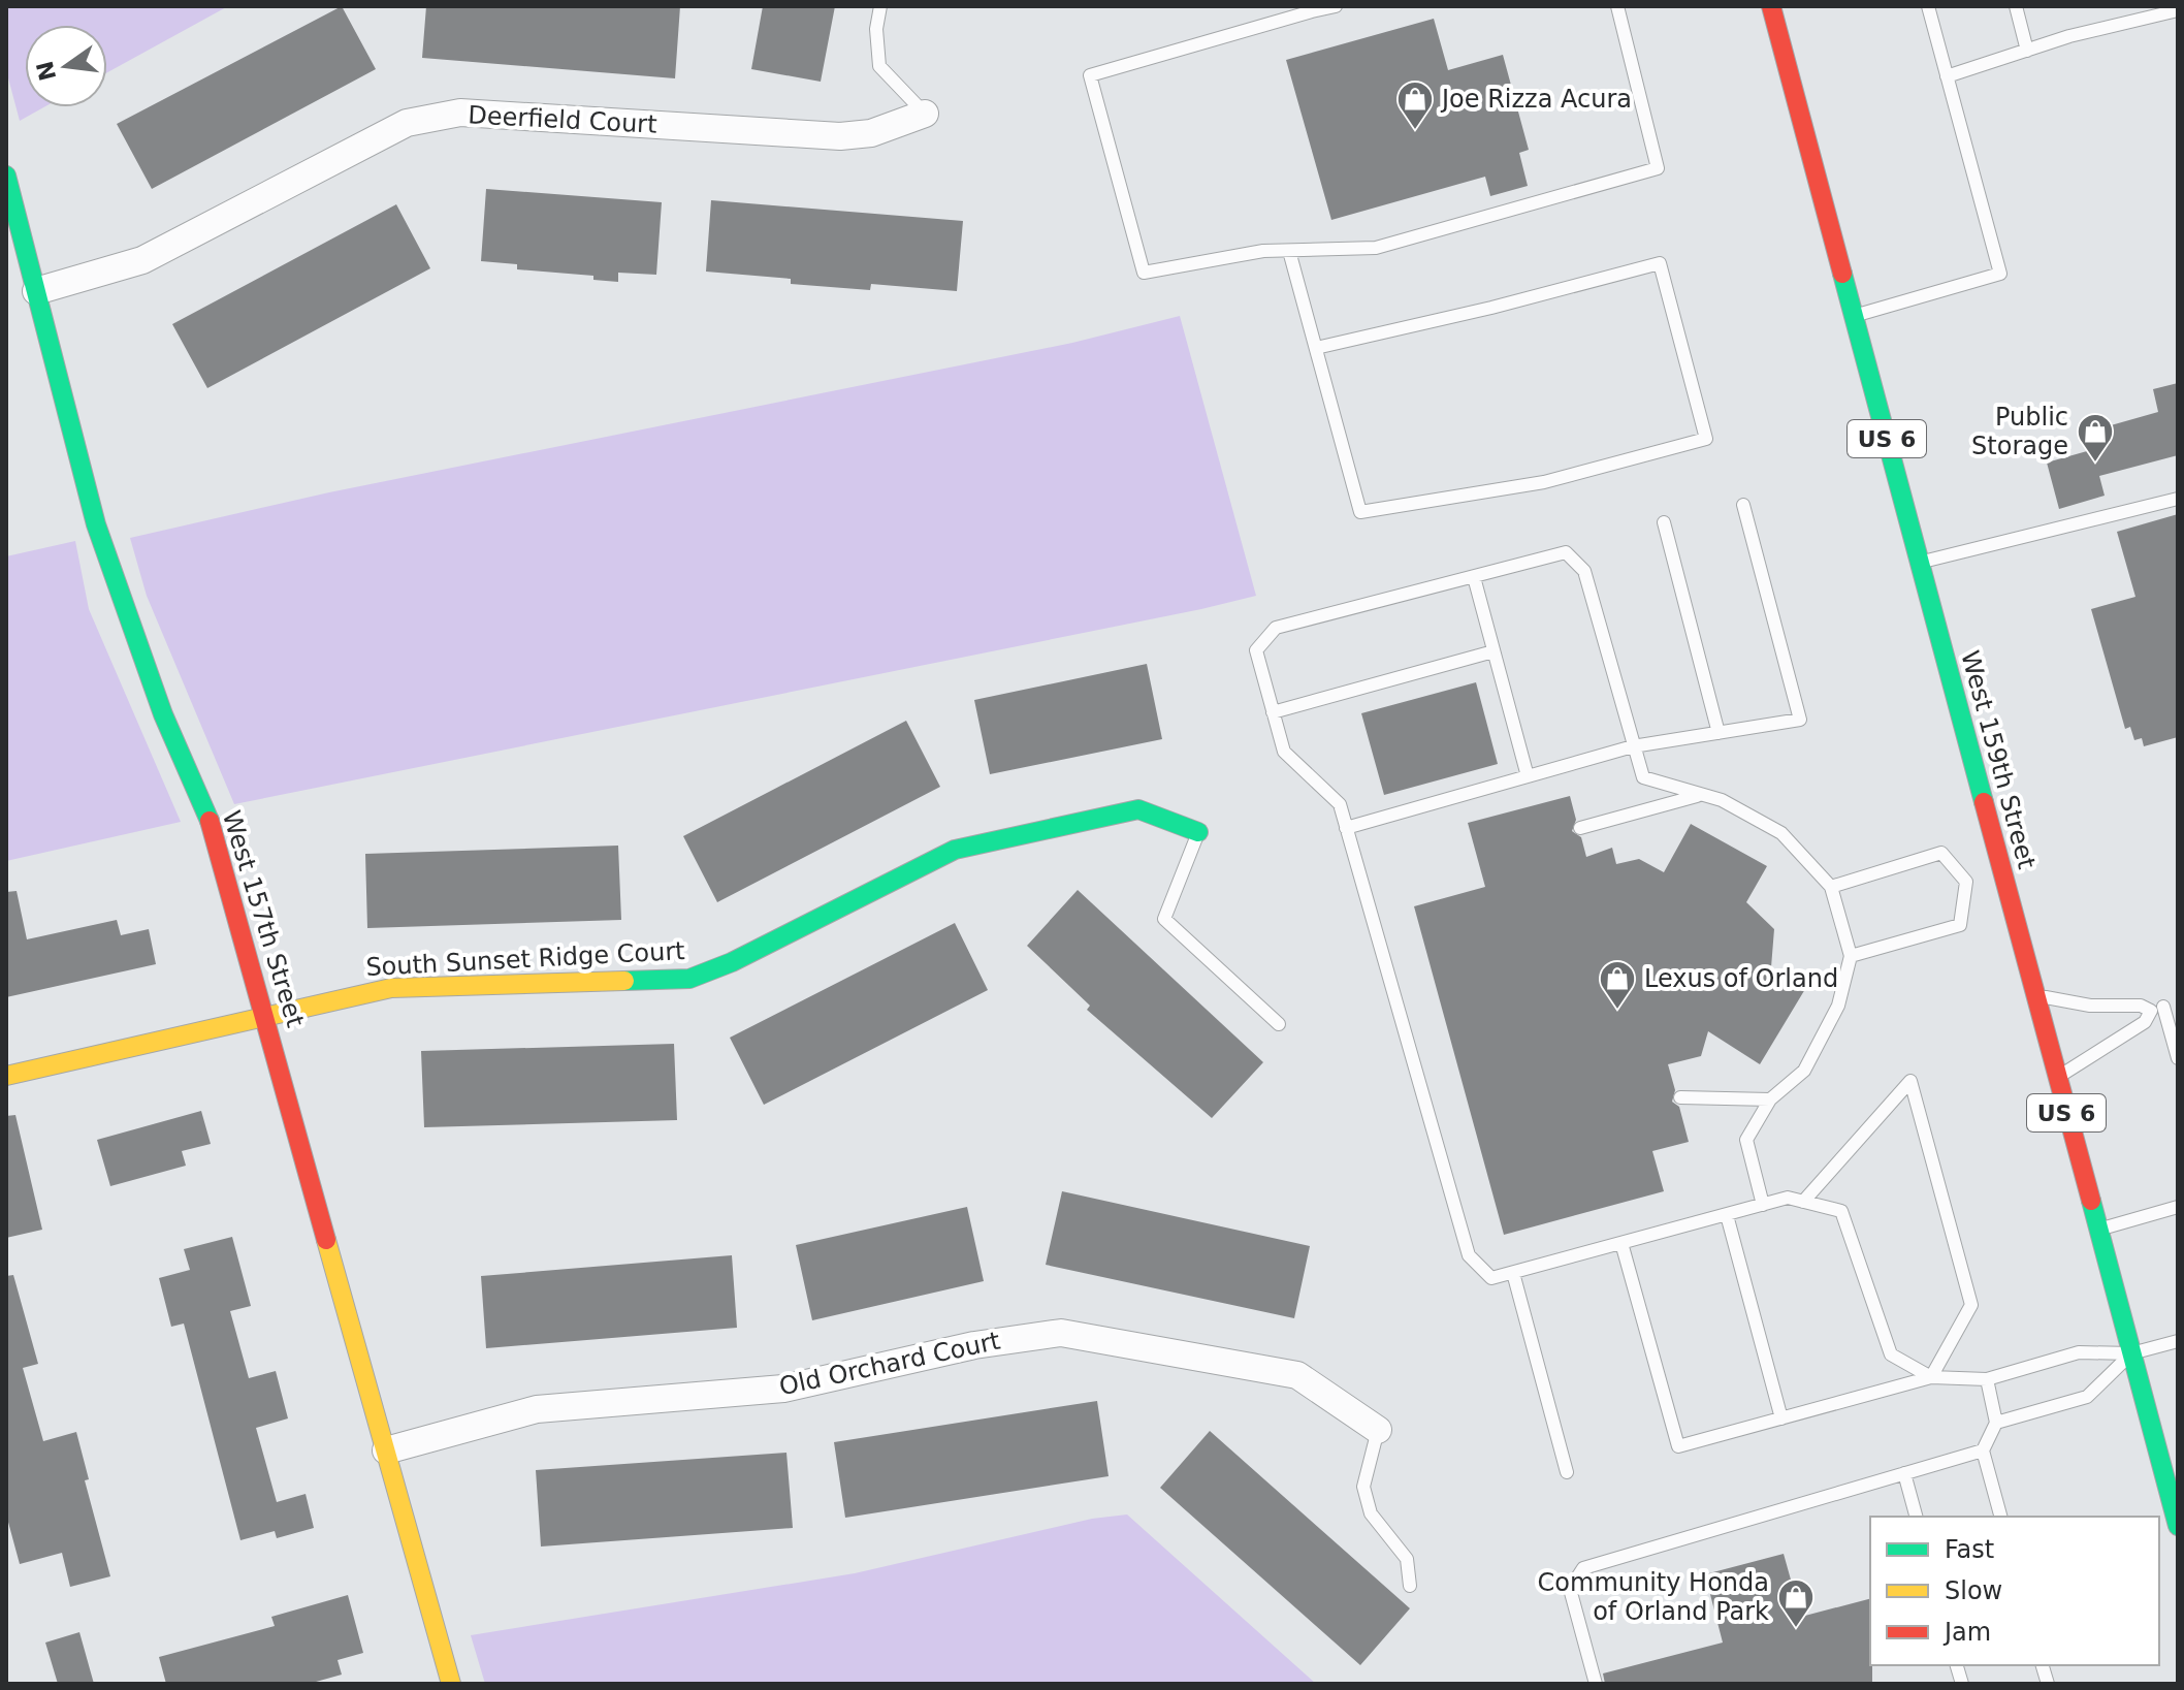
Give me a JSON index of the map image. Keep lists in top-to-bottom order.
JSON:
{
  "streets": {
    "street": [
      "Deerfield Court",
      "US 6",
      "West 159th Street",
      "West 157th Street",
      "South Sunset Ridge Court",
      "Old Orchard Court"
    ]
  },
  "crossings": [
    ["Deerfield Court", "West 157th Street"],
    ["West 157th Street", "South Sunset Ridge Court"],
    ["West 157th Street", "Old Orchard Court"]
  ],
  "places": {
    "shop": [
      "Joe Rizza Acura",
      "Public Storage",
      "Lexus of Orland",
      "Community Honda of Orland Park"
    ]
  },
  "legend": ["Fast", "Slow", "Jam"],
  "north": "left"
}
